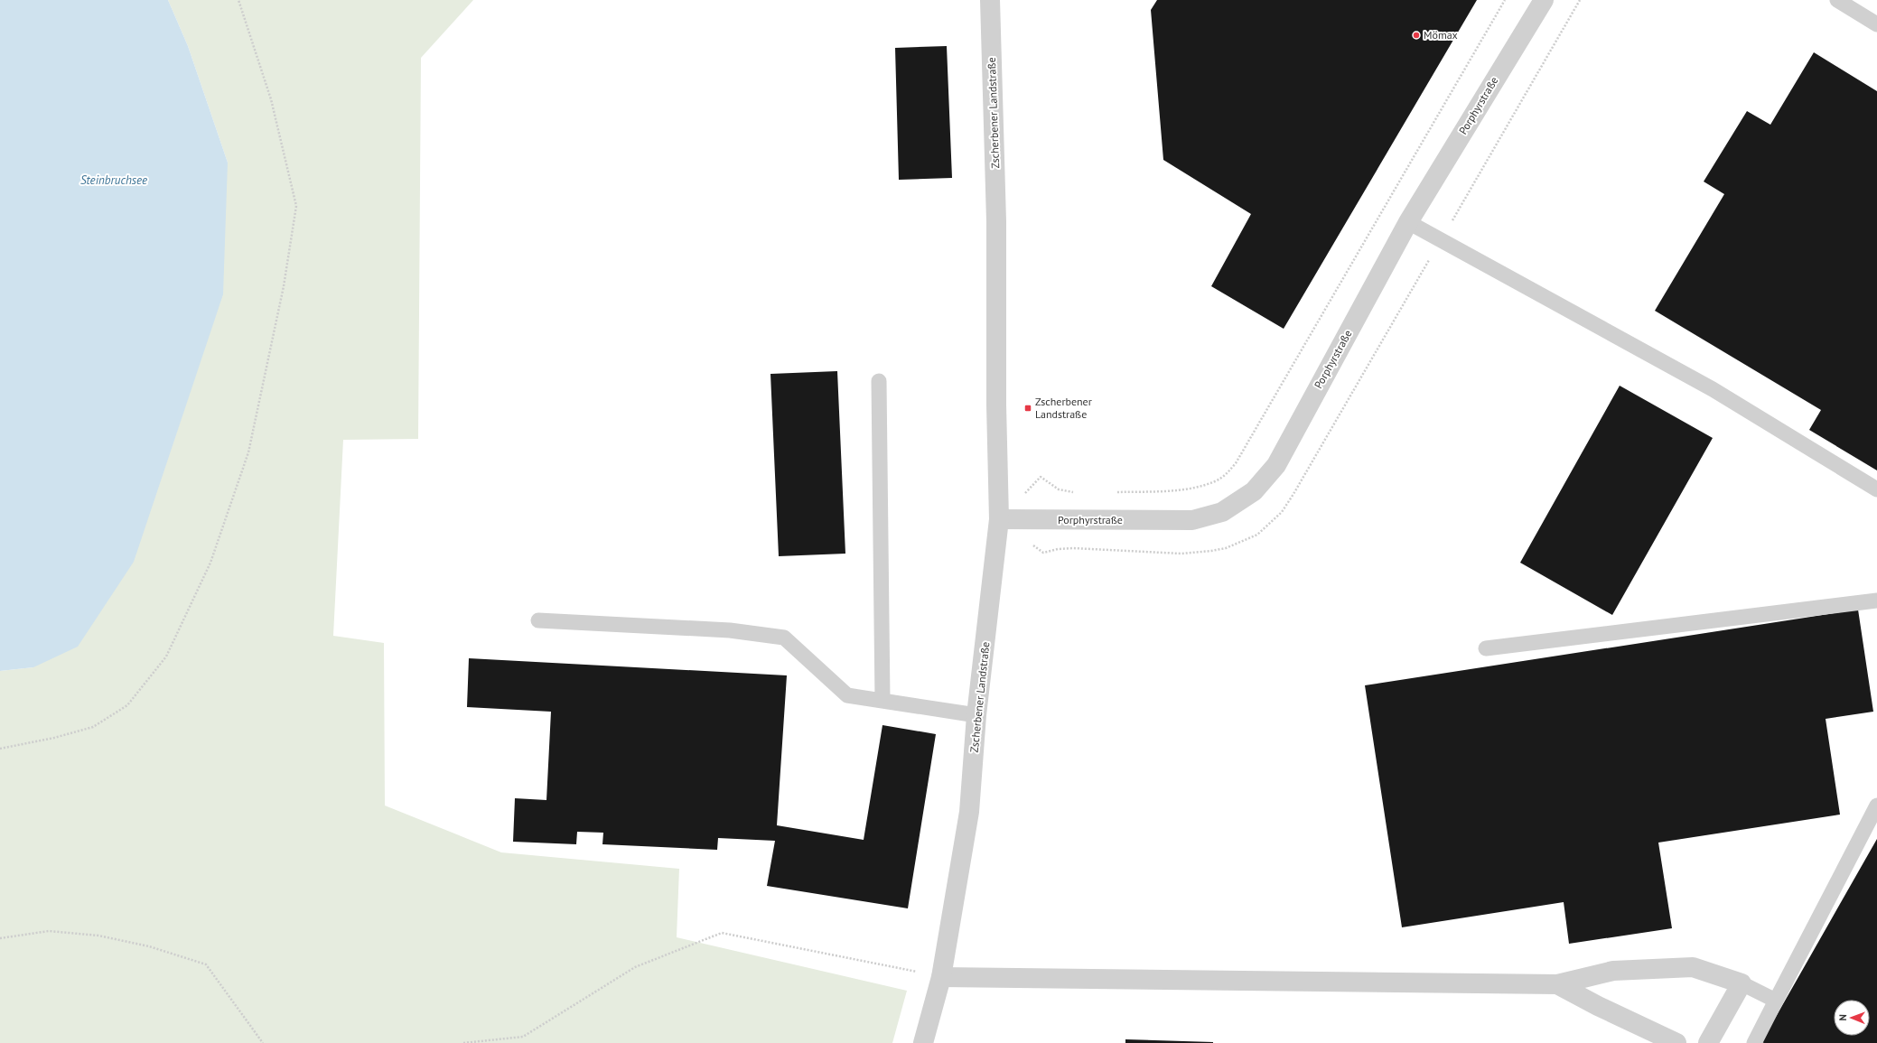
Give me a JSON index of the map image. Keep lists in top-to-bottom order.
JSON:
{
  "streets": {
    "street": ["Porphyrstraße", "Zscherbener Landstraße"]
  },
  "crossings": [
    ["Porphyrstraße", "Zscherbener Landstraße"]
  ],
  "water": ["Steinbruchsee"],
  "places": {
    "other": ["Mömax"],
    "transit": ["Zscherbener Landstraße"]
  },
  "north": "left"
}
